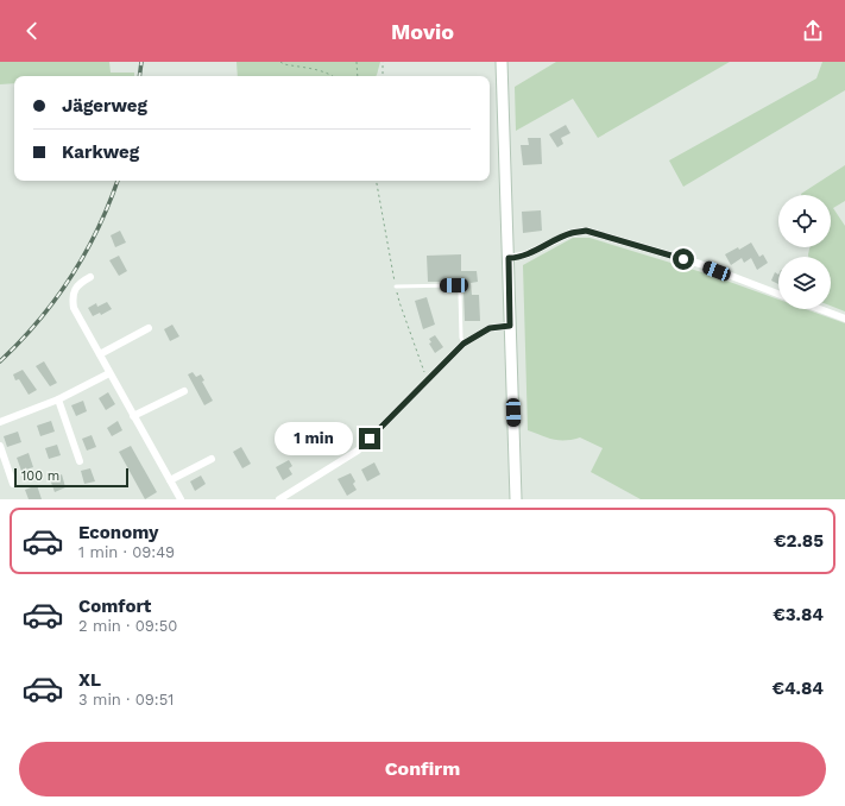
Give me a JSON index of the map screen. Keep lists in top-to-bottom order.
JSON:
{
  "scale_bar": "100 m",
  "page": {
    "header": "Movio",
    "banner": ["Jägerweg", "Karkweg"],
    "bubble": "1 min",
    "scale": "100 m",
    "list": [
      {
        "name": "Economy",
        "note": "1 min · 09:49",
        "value": "€2.85"
      },
      {
        "name": "Comfort",
        "note": "2 min · 09:50",
        "value": "€3.84"
      },
      {
        "name": "XL",
        "note": "3 min · 09:51",
        "value": "€4.84"
      }
    ],
    "buttons": "Confirm"
  }
}
